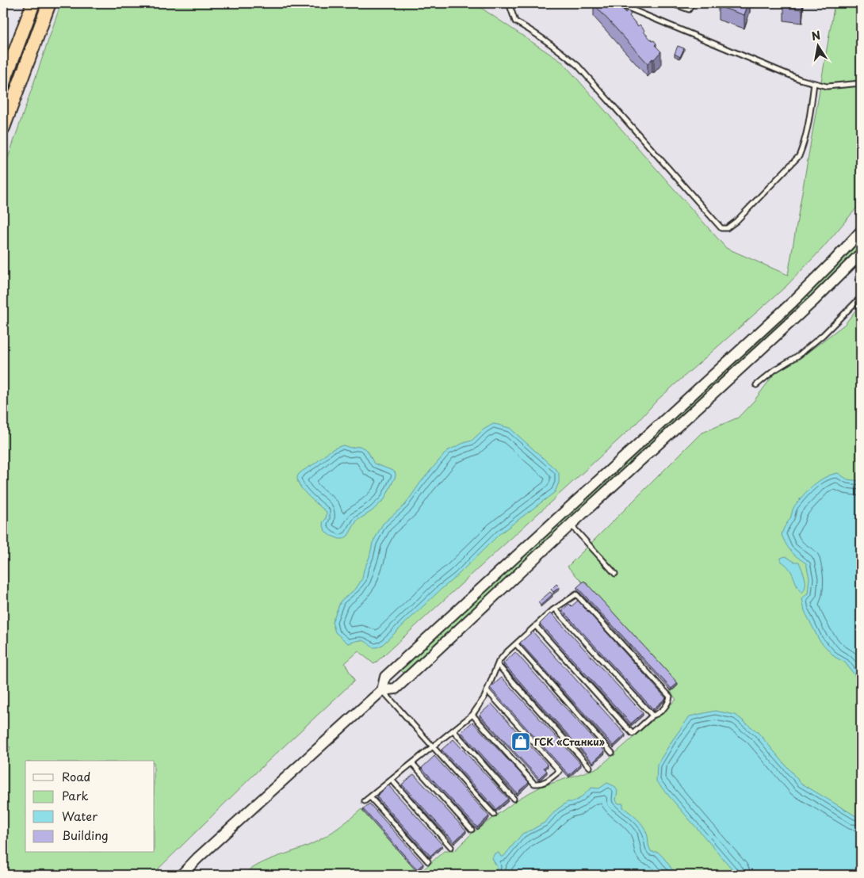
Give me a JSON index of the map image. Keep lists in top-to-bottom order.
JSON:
{
  "places": {
    "shop": ["ГСК «Станки»"]
  },
  "legend": [
    "Road",
    "Park",
    "Water",
    "Building"
  ],
  "north": "top"
}
